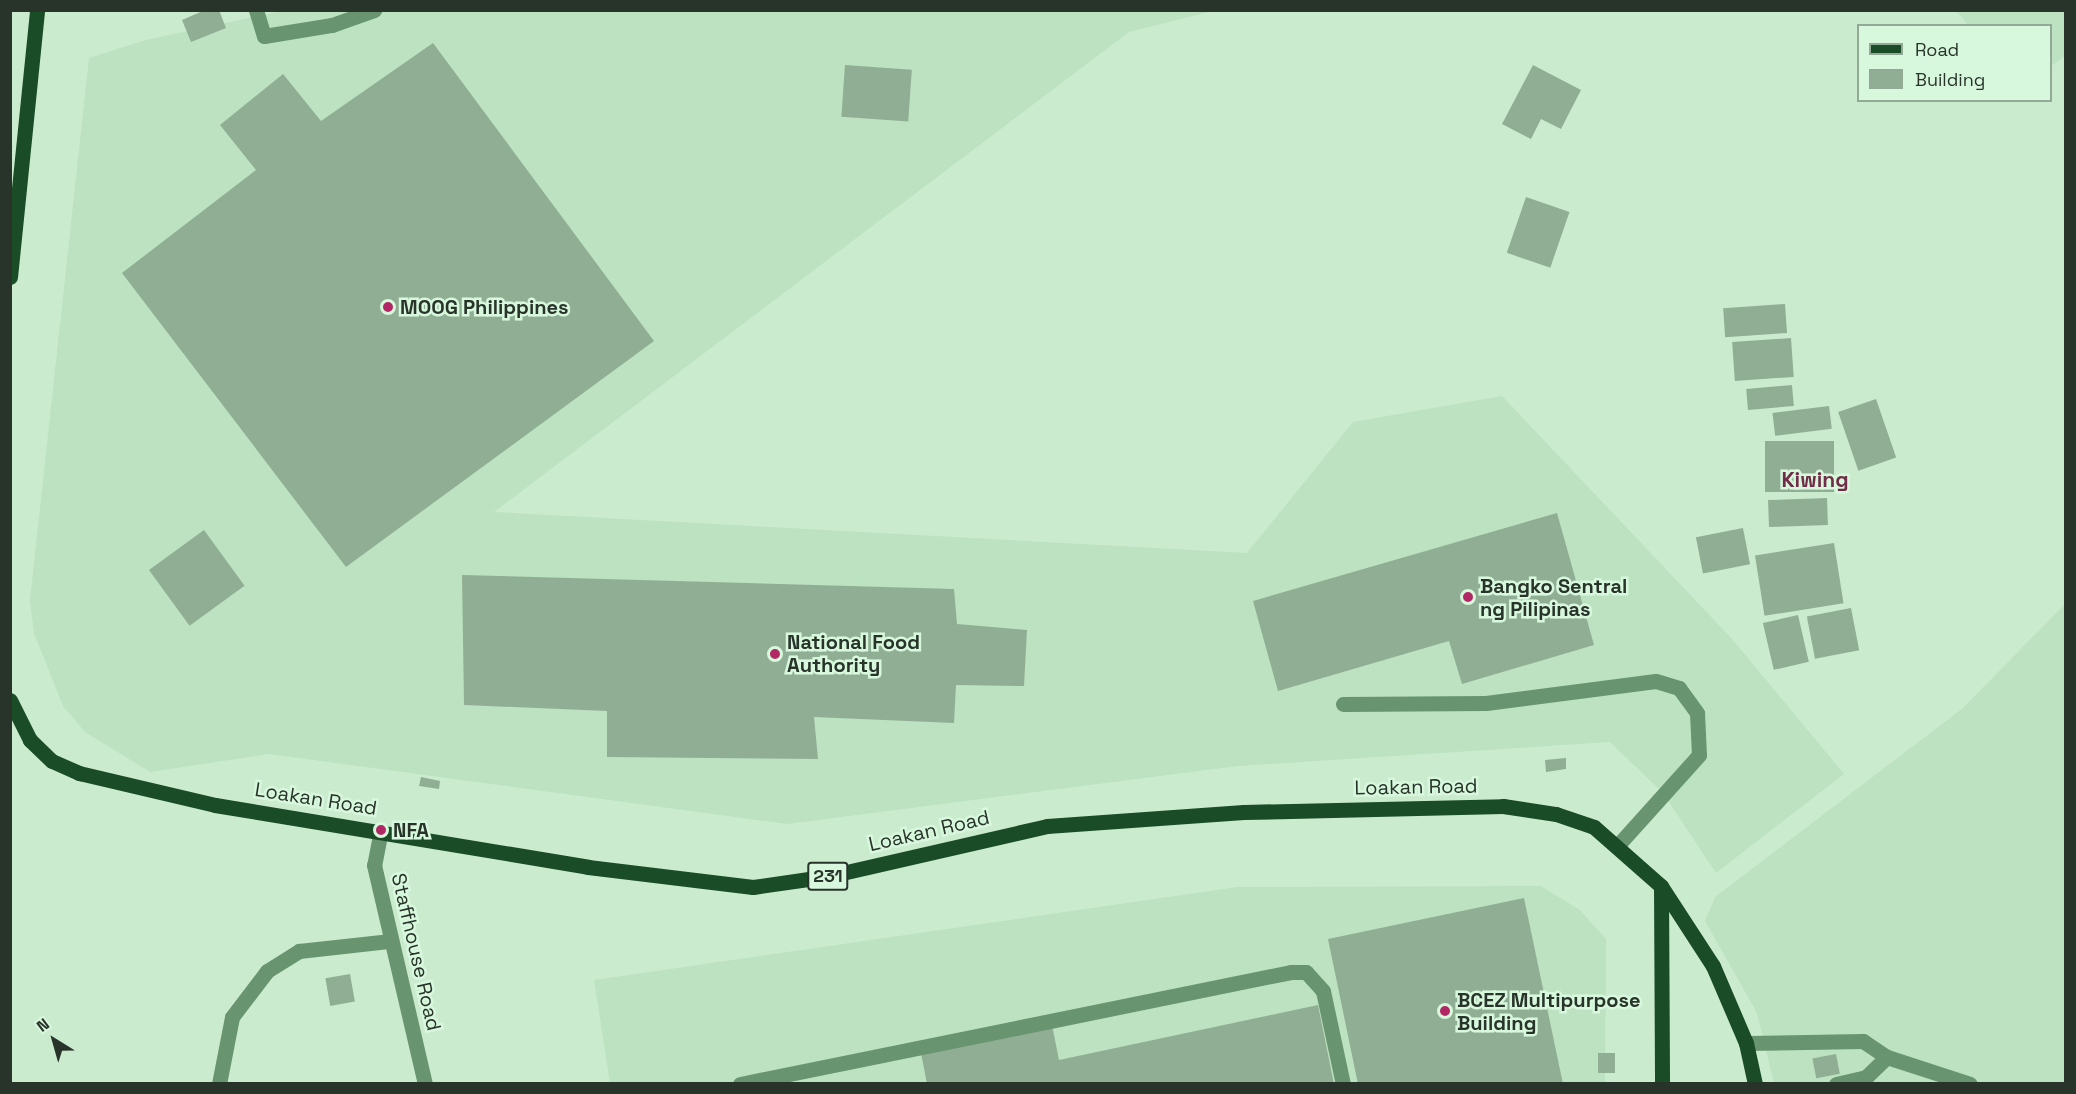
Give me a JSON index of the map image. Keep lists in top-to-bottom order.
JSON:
{
  "streets": {
    "main road": ["Loakan Road", "231"],
    "street": ["Staffhouse Road"]
  },
  "crossings": [
    ["Loakan Road", "Staffhouse Road"]
  ],
  "districts": ["Kiwing"],
  "places": [
    "MOOG Philippines",
    "Bangko Sentral ng Pilipinas",
    "National Food Authority",
    "NFA",
    "BCEZ Multipurpose Building"
  ],
  "legend": ["Road", "Building"],
  "north": "top left"
}
